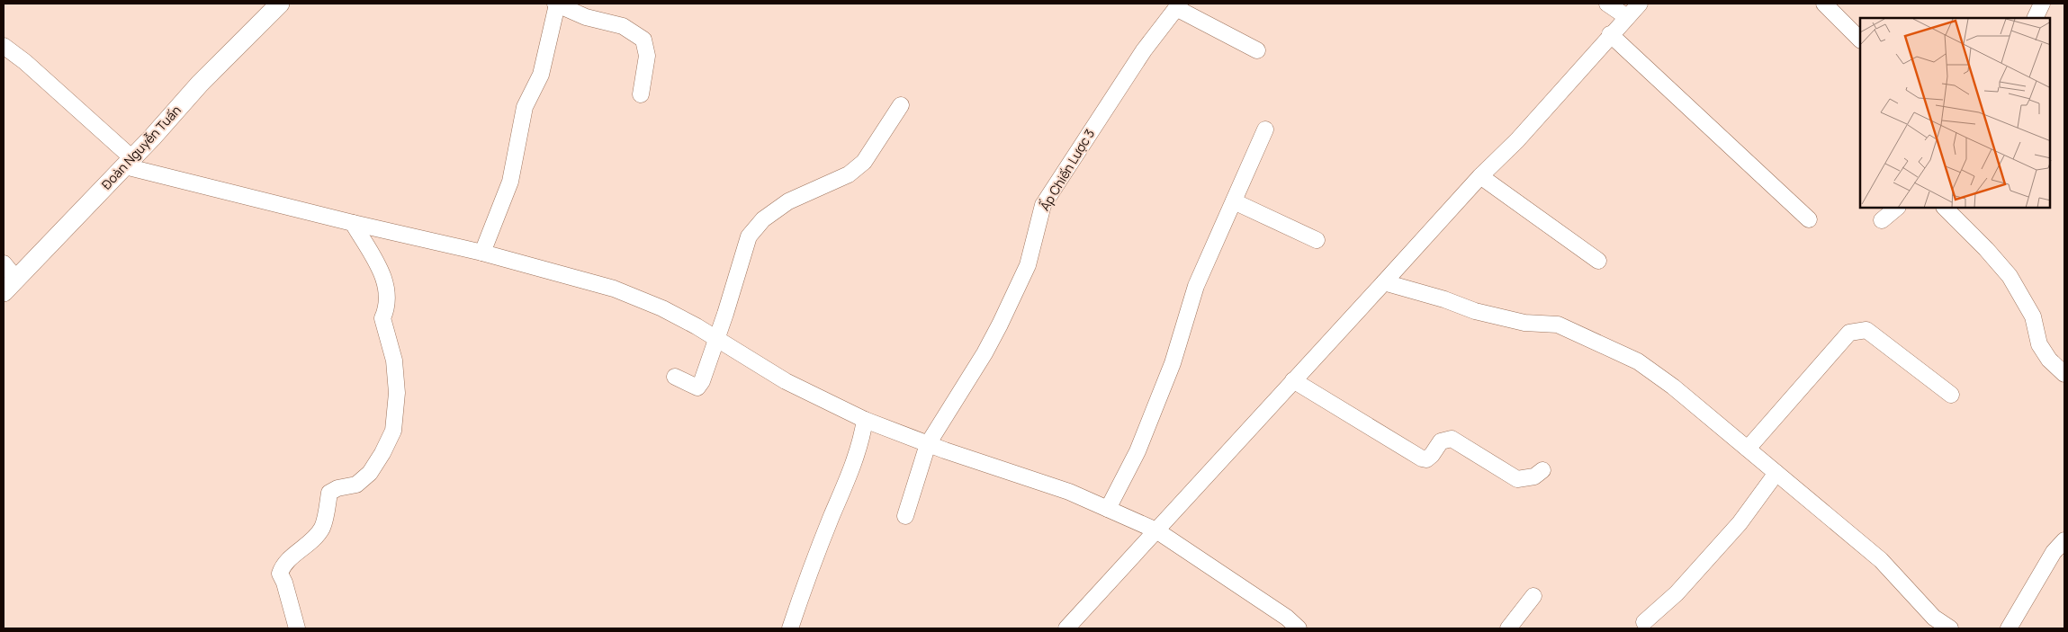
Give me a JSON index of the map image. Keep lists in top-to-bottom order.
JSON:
{
  "streets": {
    "main road": ["Đoàn Nguyễn Tuấn"],
    "street": ["Ấp Chiến Lược 3"]
  }
}
